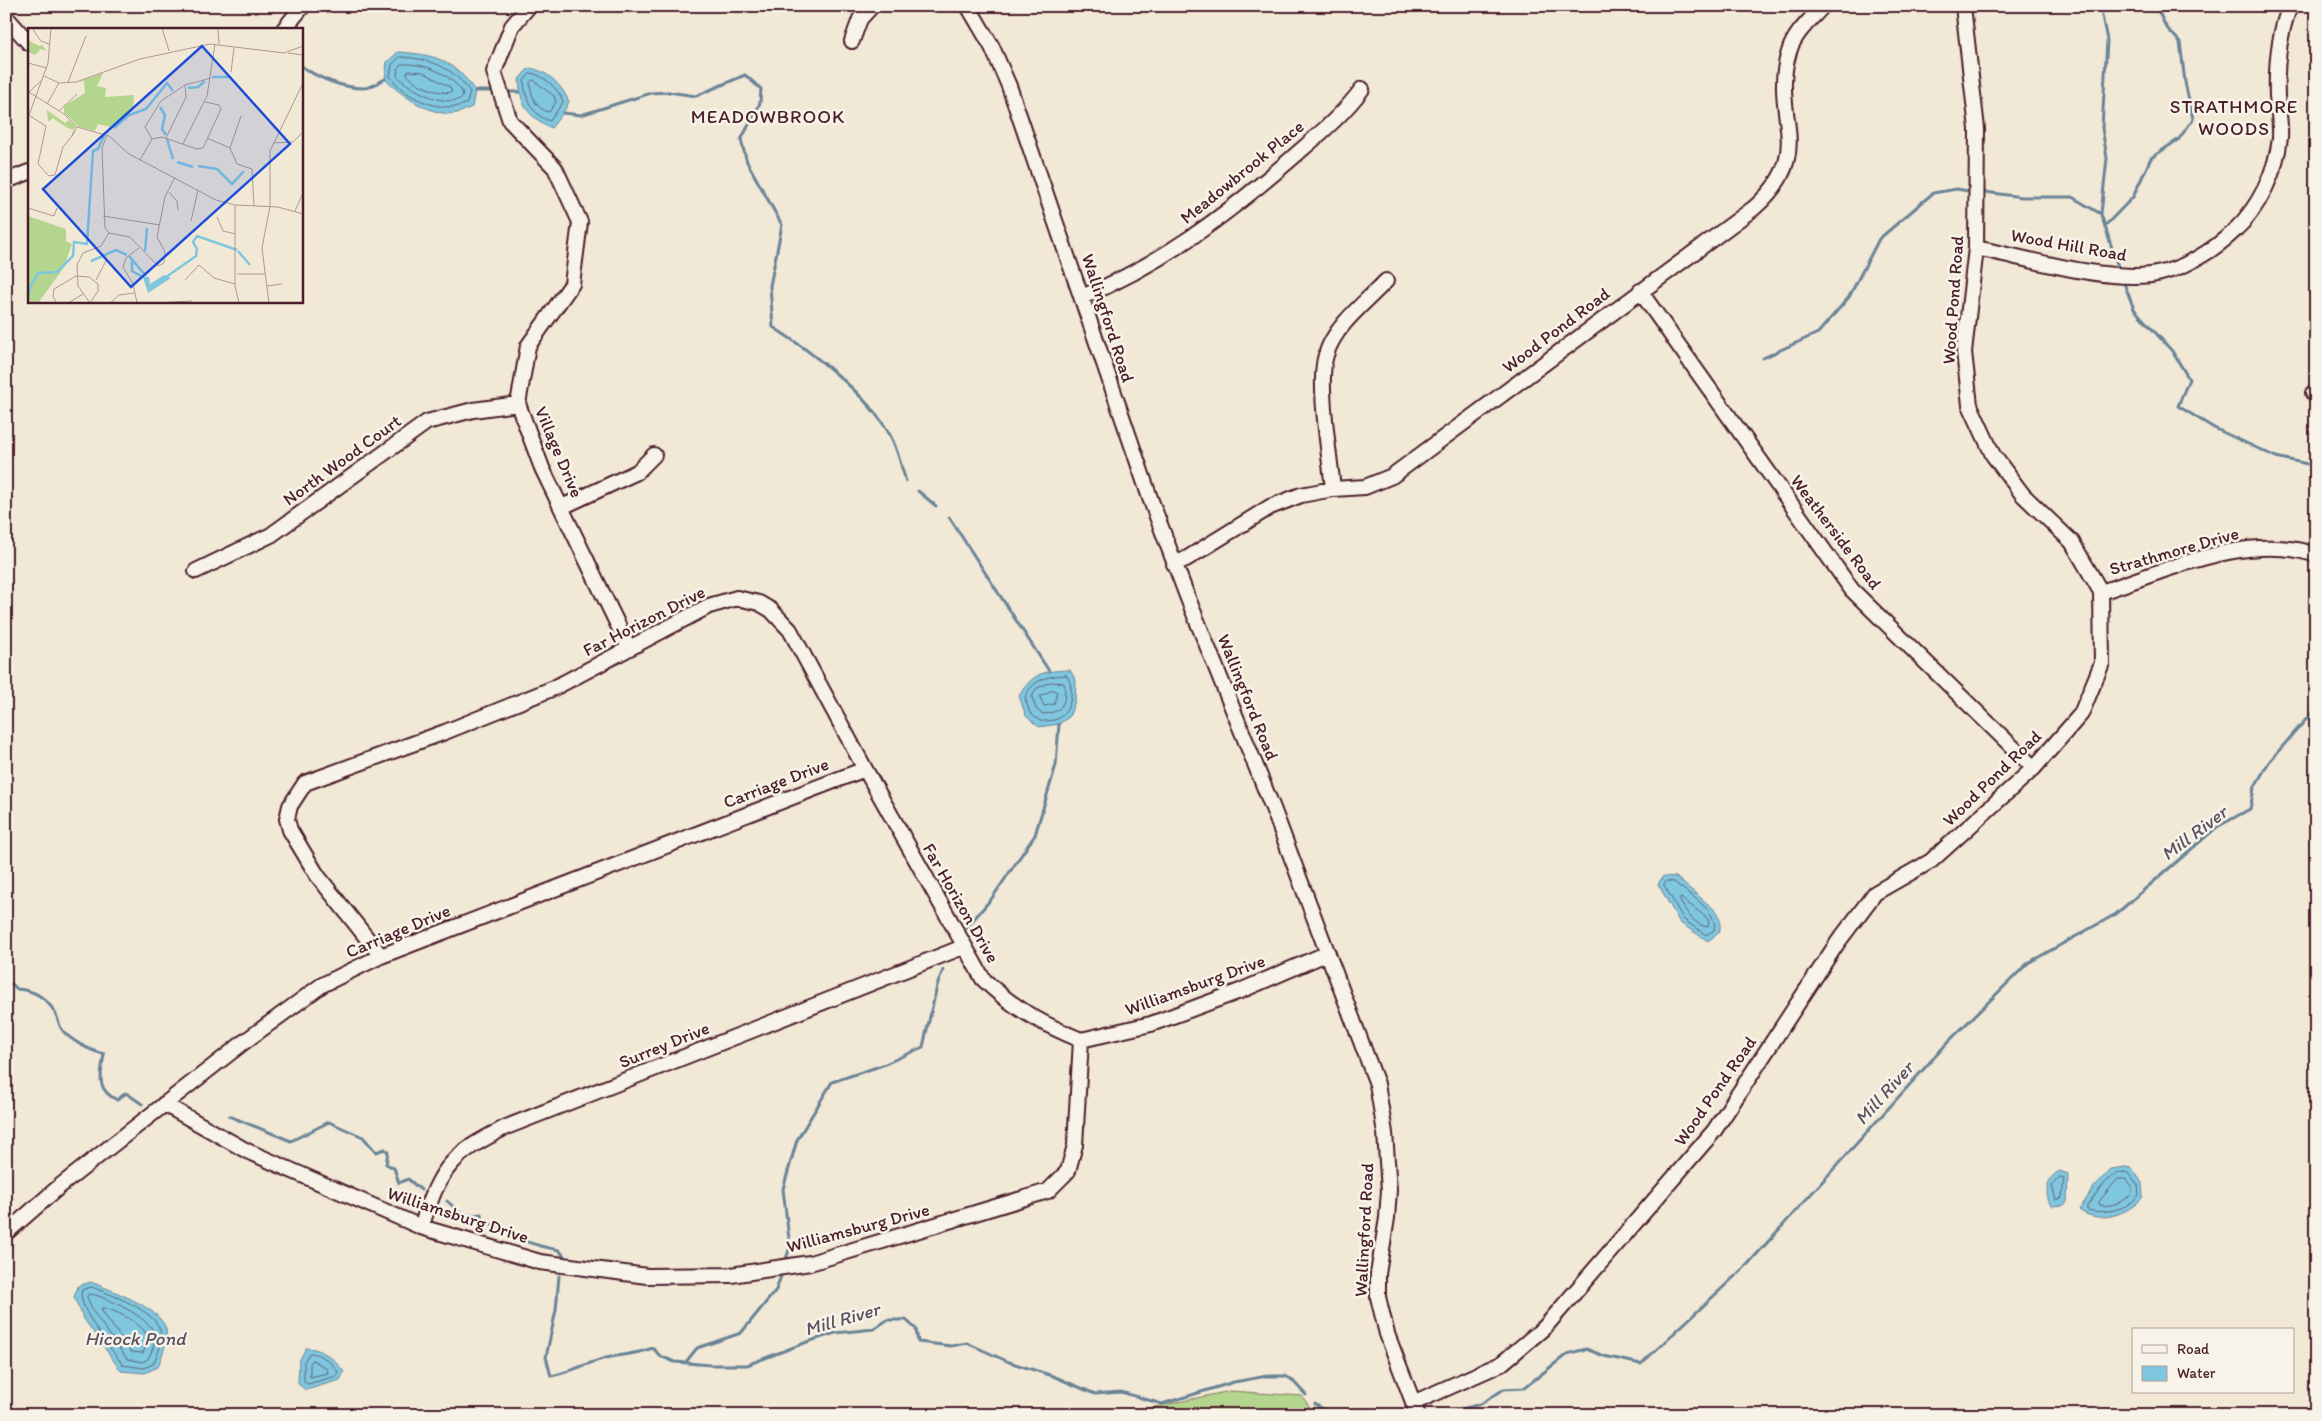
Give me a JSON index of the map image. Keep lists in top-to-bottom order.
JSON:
{
  "streets": {
    "street": [
      "Meadowbrook Place",
      "Wood Hill Road",
      "Wood Pond Road",
      "Wallingford Road",
      "Village Drive",
      "North Wood Court",
      "Weatherside Road",
      "Strathmore Drive",
      "Far Horizon Drive",
      "Carriage Drive",
      "Williamsburg Drive",
      "Surrey Drive"
    ]
  },
  "crossings": [
    ["Meadowbrook Place", "Wallingford Road"],
    ["Wood Hill Road", "Wood Pond Road"],
    ["Wood Pond Road", "Wallingford Road"],
    ["Wood Pond Road", "Weatherside Road"],
    ["Wood Pond Road", "Strathmore Drive"],
    ["Wallingford Road", "Williamsburg Drive"],
    ["Village Drive", "North Wood Court"],
    ["Village Drive", "Far Horizon Drive"],
    ["Far Horizon Drive", "Carriage Drive"],
    ["Far Horizon Drive", "Williamsburg Drive"],
    ["Far Horizon Drive", "Surrey Drive"],
    ["Carriage Drive", "Williamsburg Drive"],
    ["Williamsburg Drive", "Surrey Drive"]
  ],
  "districts": ["STRATHMORE WOODS", "MEADOWBROOK"],
  "water": ["Mill River", "Hicock Pond"],
  "legend": ["Road", "Water"]
}
